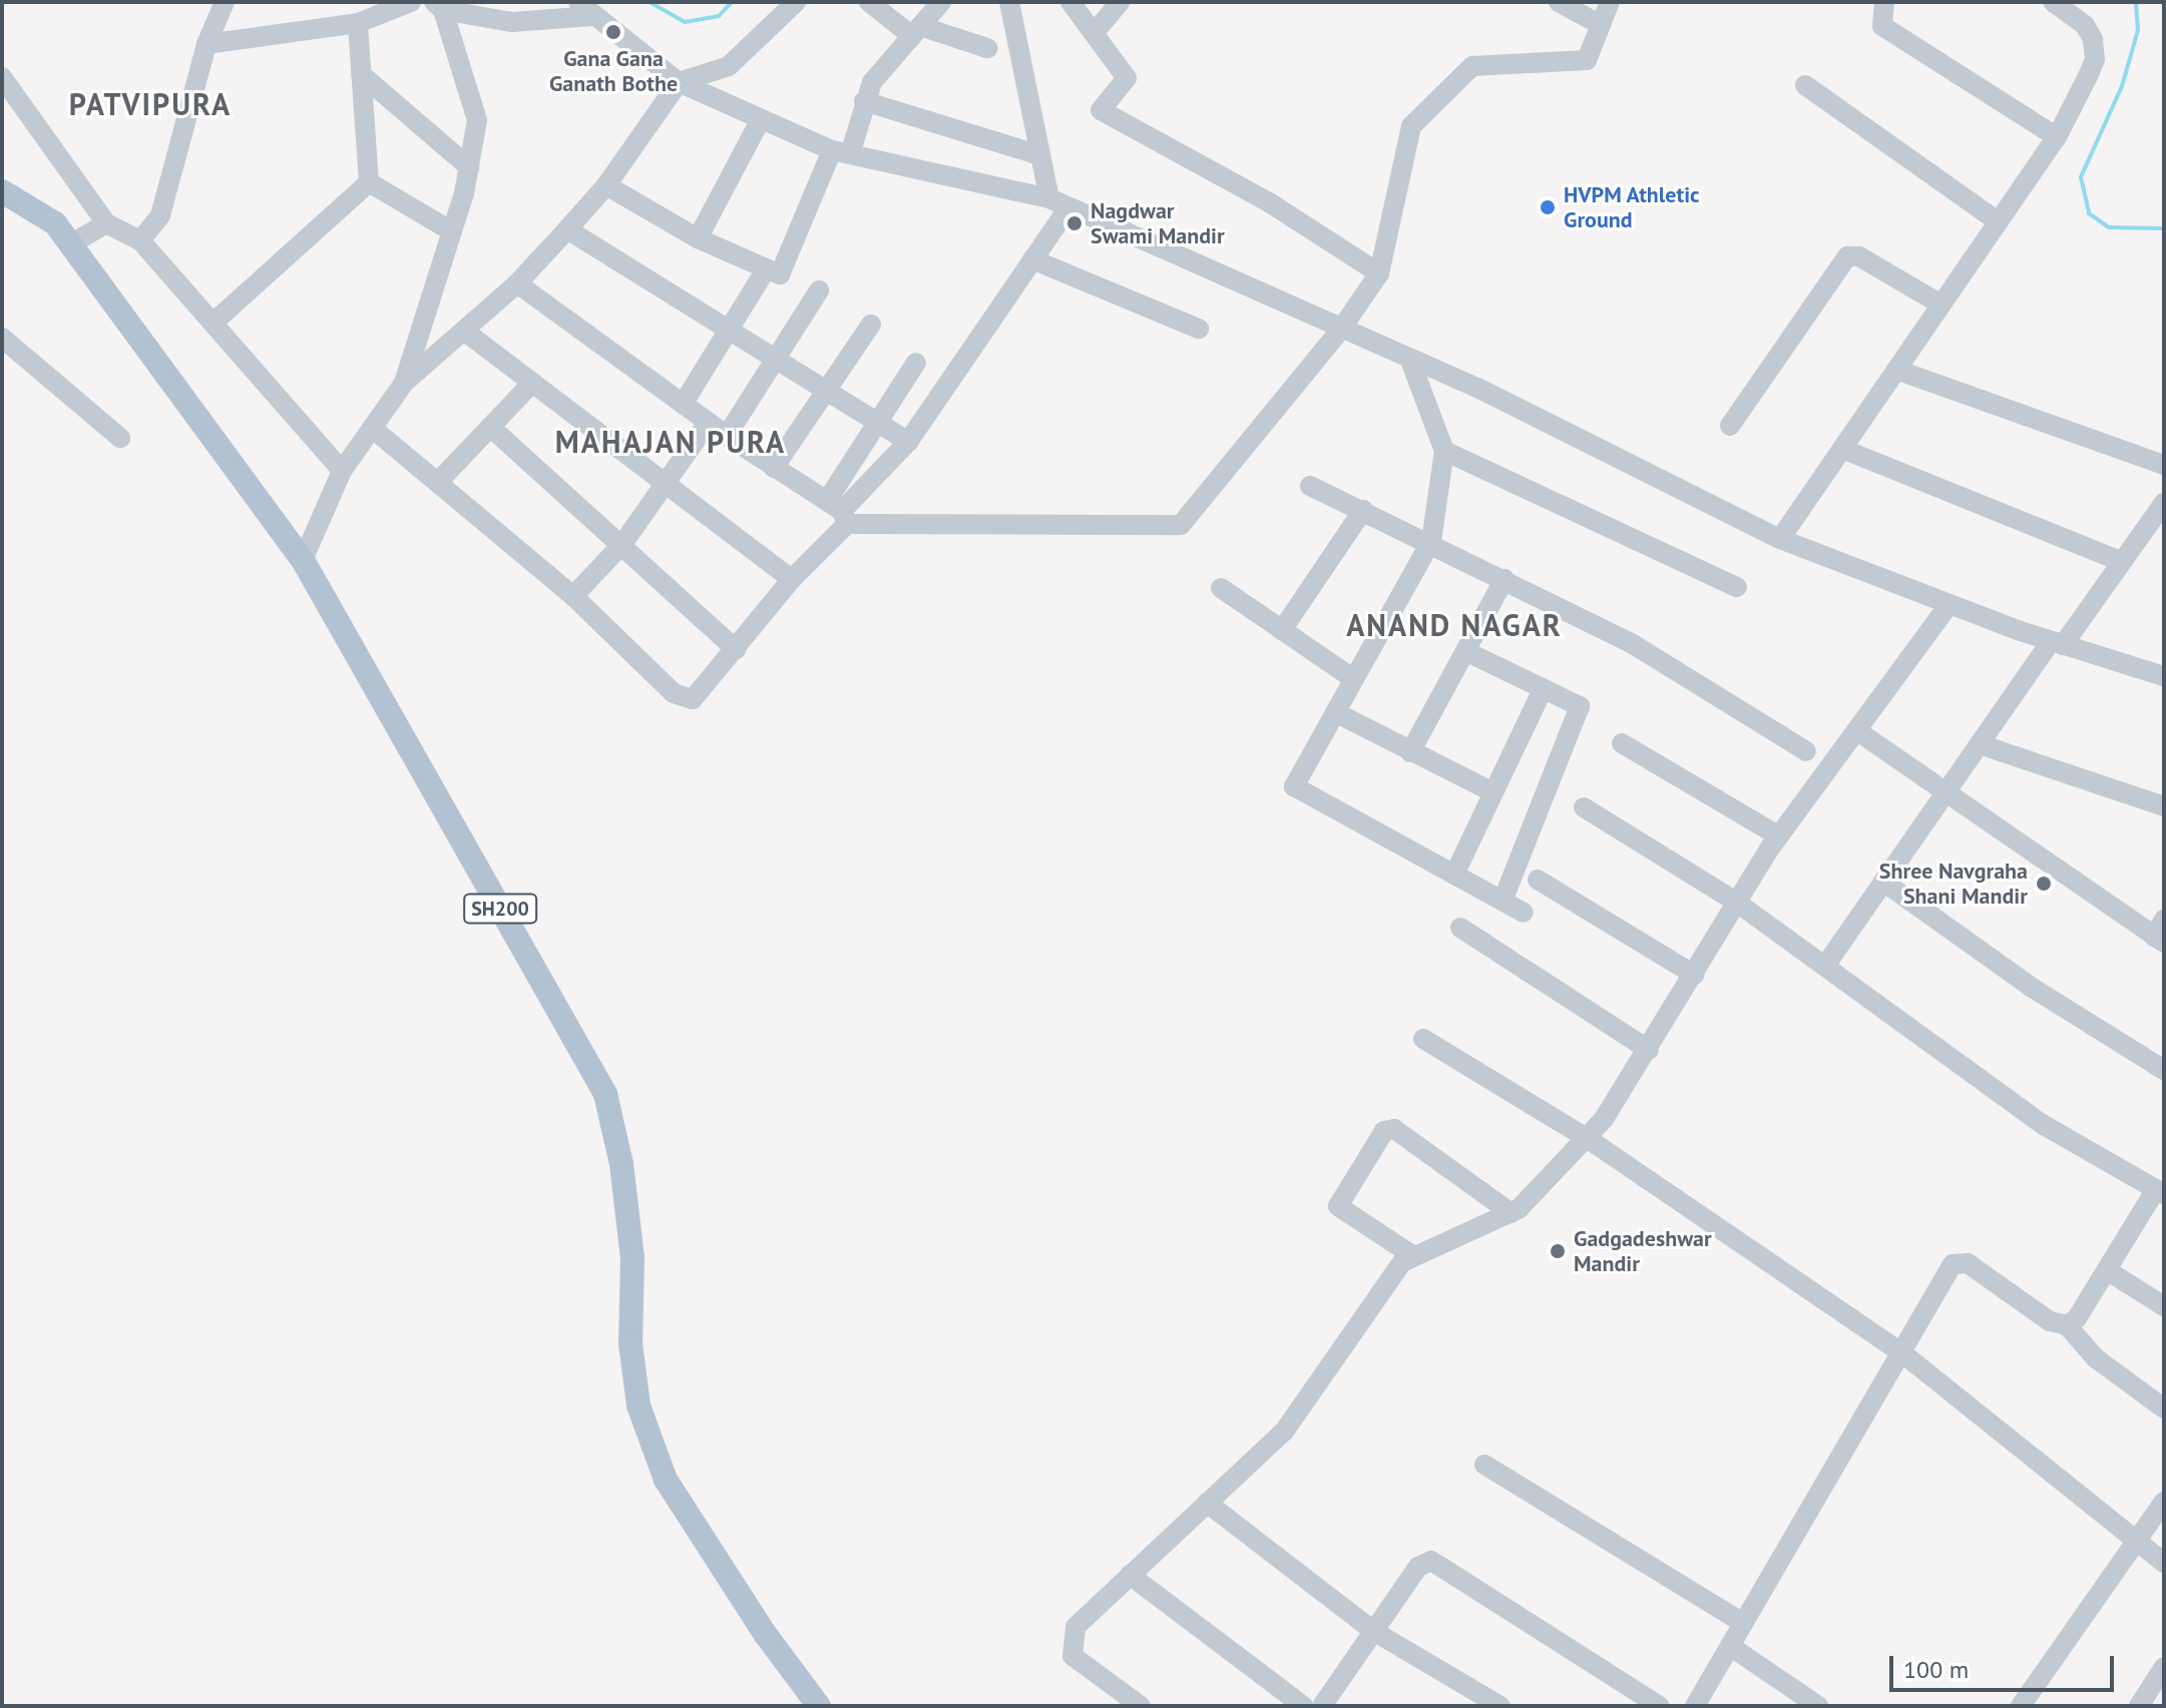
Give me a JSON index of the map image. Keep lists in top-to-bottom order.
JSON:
{
  "streets": {
    "main road": ["SH200"]
  },
  "districts": ["PATVIPURA", "MAHAJAN PURA", "ANAND NAGAR"],
  "places": [
    "Gana Gana Ganath Bothe",
    "HVPM Athletic Ground",
    "Nagdwar Swami Mandir",
    "Shree Navgraha Shani Mandir",
    "Gadgadeshwar Mandir"
  ],
  "scale_bar": "100 m"
}
